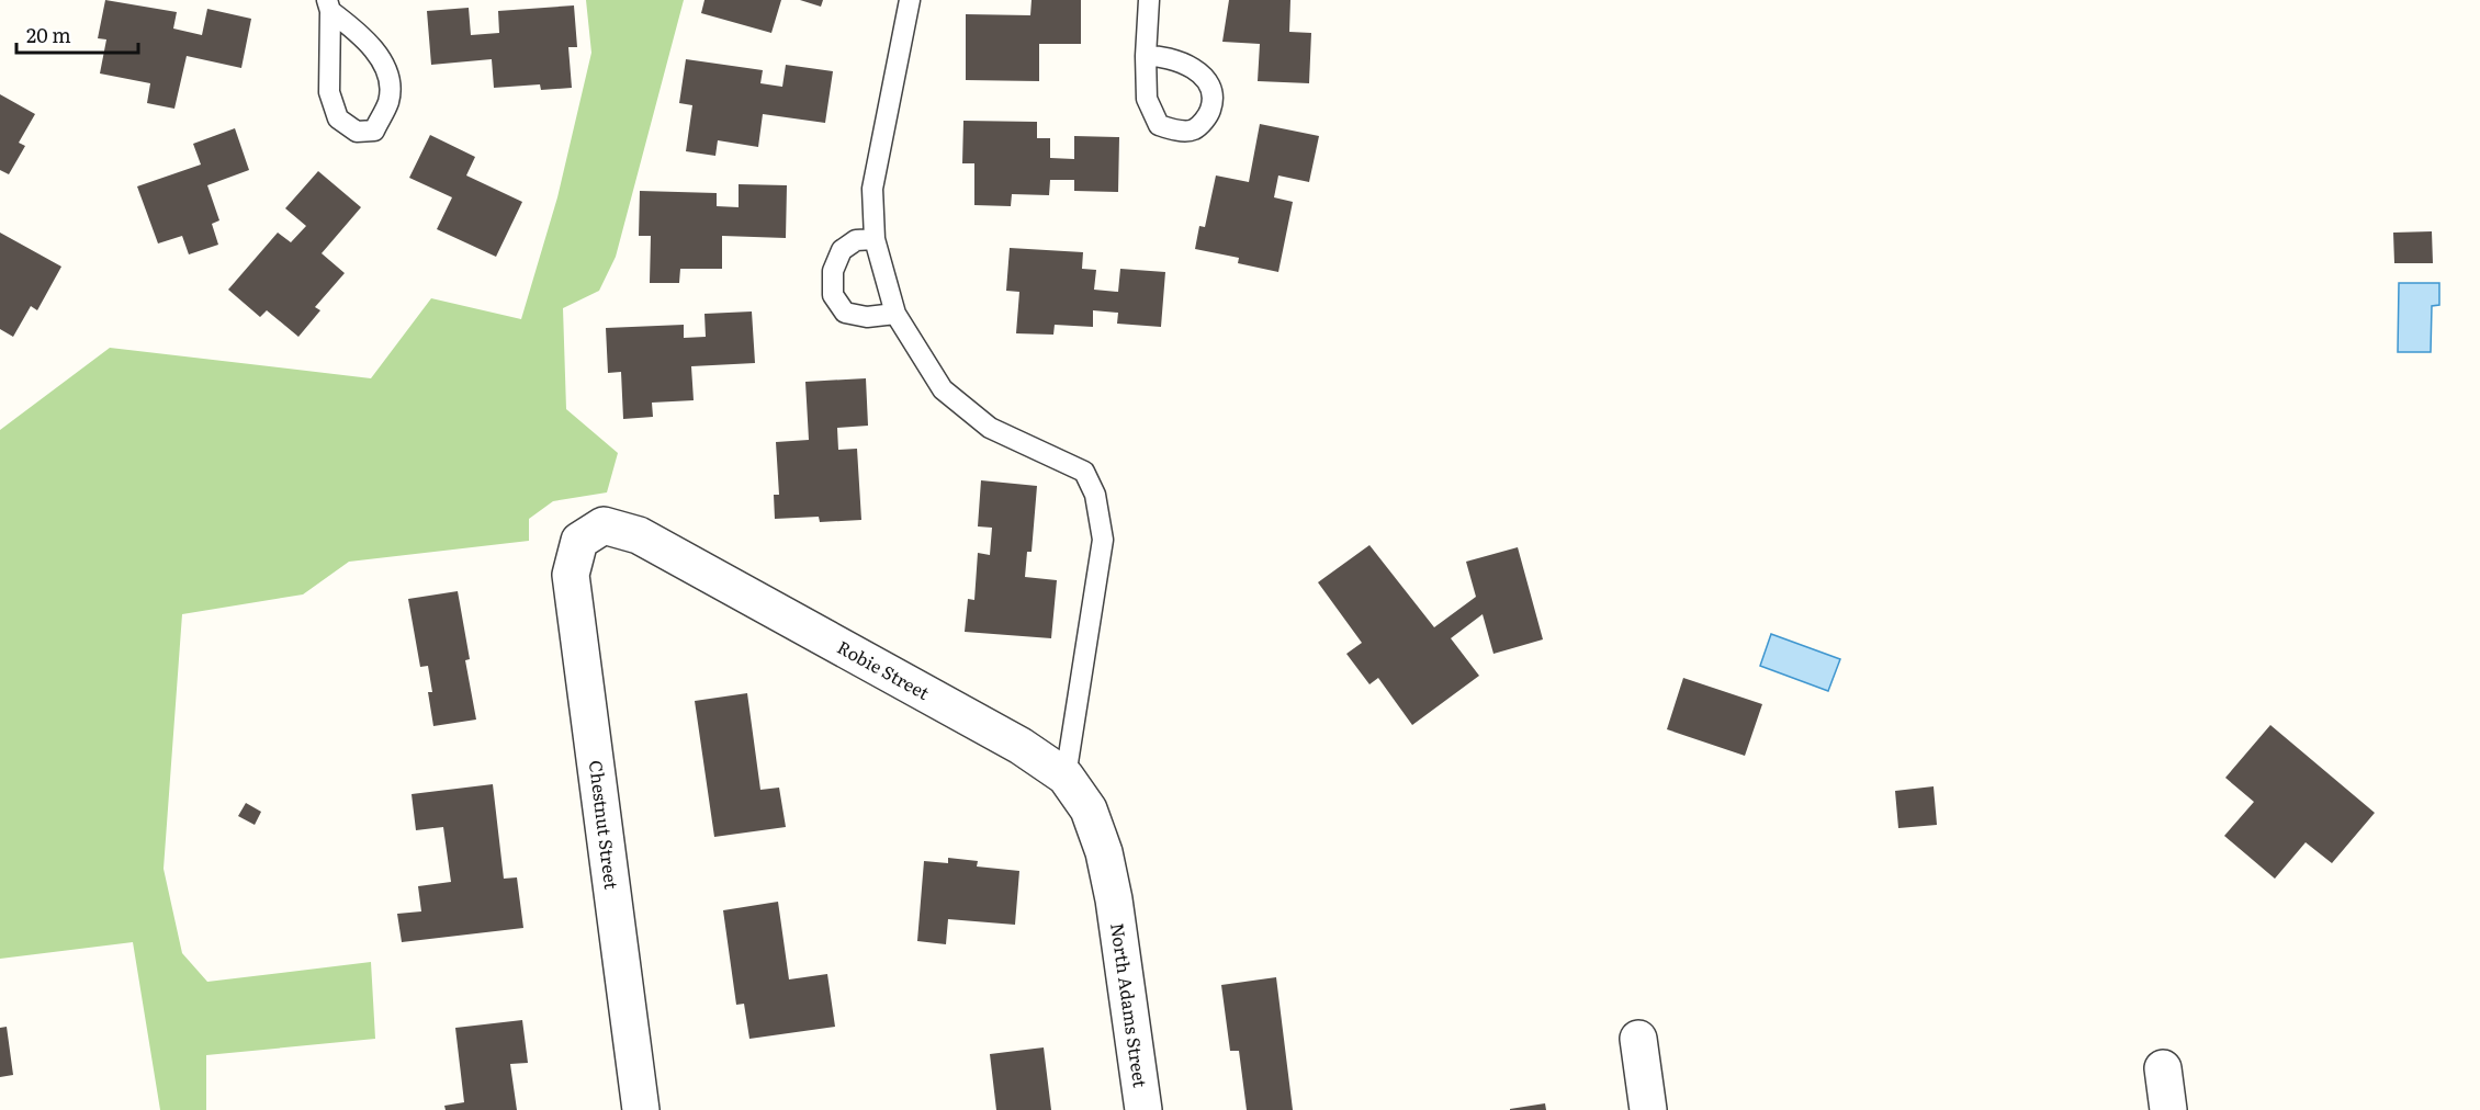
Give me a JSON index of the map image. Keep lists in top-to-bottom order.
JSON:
{
  "streets": {
    "street": ["Robie Street", "Chestnut Street", "North Adams Street"]
  },
  "crossings": [
    ["Robie Street", "Chestnut Street"],
    ["Robie Street", "North Adams Street"]
  ],
  "scale_bar": "20 m"
}
